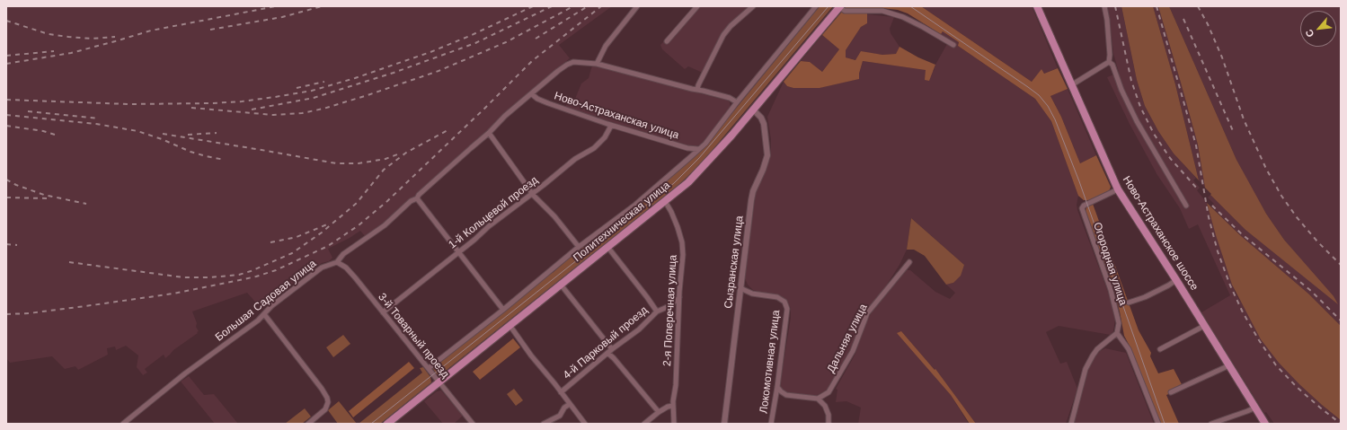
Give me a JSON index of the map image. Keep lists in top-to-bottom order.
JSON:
{
  "streets": {
    "main road": ["Политехническая улица", "Ново-Астраханское шоссе"],
    "street": [
      "Ново-Астраханская улица",
      "1-й Кольцевой проезд",
      "Сызранская улица",
      "Огородная улица",
      "Большая Садовая улица",
      "2-я Поперечная улица",
      "3-й Товарный проезд",
      "Дальняя улица",
      "4-й Парковый проезд",
      "Локомотивная улица"
    ]
  },
  "crossings": [
    ["Ново-Астраханская улица", "1-й Кольцевой проезд"],
    ["Ново-Астраханская улица", "Большая Садовая улица"],
    ["1-й Кольцевой проезд", "3-й Товарный проезд"],
    ["Политехническая улица", "Сызранская улица"],
    ["Политехническая улица", "2-я Поперечная улица"],
    ["Политехническая улица", "3-й Товарный проезд"],
    ["Ново-Астраханское шоссе", "Огородная улица"],
    ["Сызранская улица", "Локомотивная улица"],
    ["Большая Садовая улица", "3-й Товарный проезд"],
    ["2-я Поперечная улица", "4-й Парковый проезд"]
  ],
  "north": "bottom left"
}
